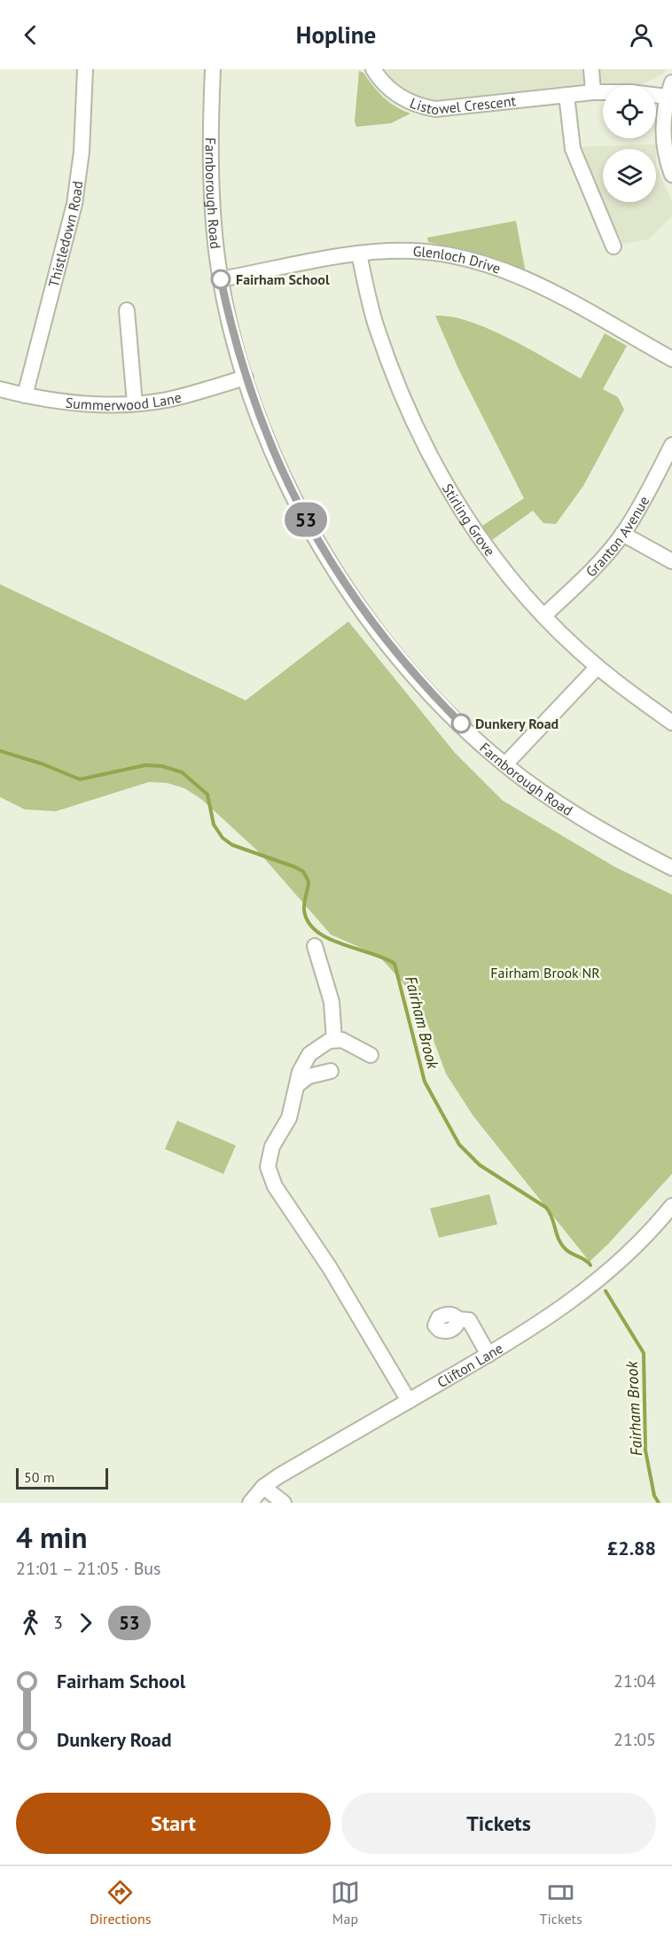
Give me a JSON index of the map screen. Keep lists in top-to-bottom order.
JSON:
{
  "streets": {
    "street": [
      "Listowel Crescent",
      "Farnborough Road",
      "Thistledown Road",
      "Glenloch Drive",
      "Summerwood Lane",
      "Stirling Grove",
      "Granton Avenue",
      "Clifton Lane"
    ]
  },
  "crossings": [
    ["Farnborough Road", "Glenloch Drive"],
    ["Farnborough Road", "Summerwood Lane"],
    ["Thistledown Road", "Summerwood Lane"],
    ["Glenloch Drive", "Stirling Grove"],
    ["Stirling Grove", "Granton Avenue"]
  ],
  "water": ["Fairham Brook"],
  "parks": ["Fairham Brook NR"],
  "places": ["Fairham School", "Dunkery Road"],
  "lines": ["bus line 53"],
  "scale_bar": "50 m",
  "page": {
    "header": "Hopline",
    "on_map": "53",
    "scale": "50 m",
    "heading": ["4 min", "21:01 – 21:05 · Bus", "£2.88"],
    "legs": ["3", "53"],
    "list": [
      {
        "name": "Fairham School",
        "value": "21:04"
      },
      {
        "name": "Dunkery Road",
        "value": "21:05"
      }
    ],
    "buttons": ["Start", "Tickets"],
    "tabs": ["Directions", "Map", "Tickets"]
  }
}
